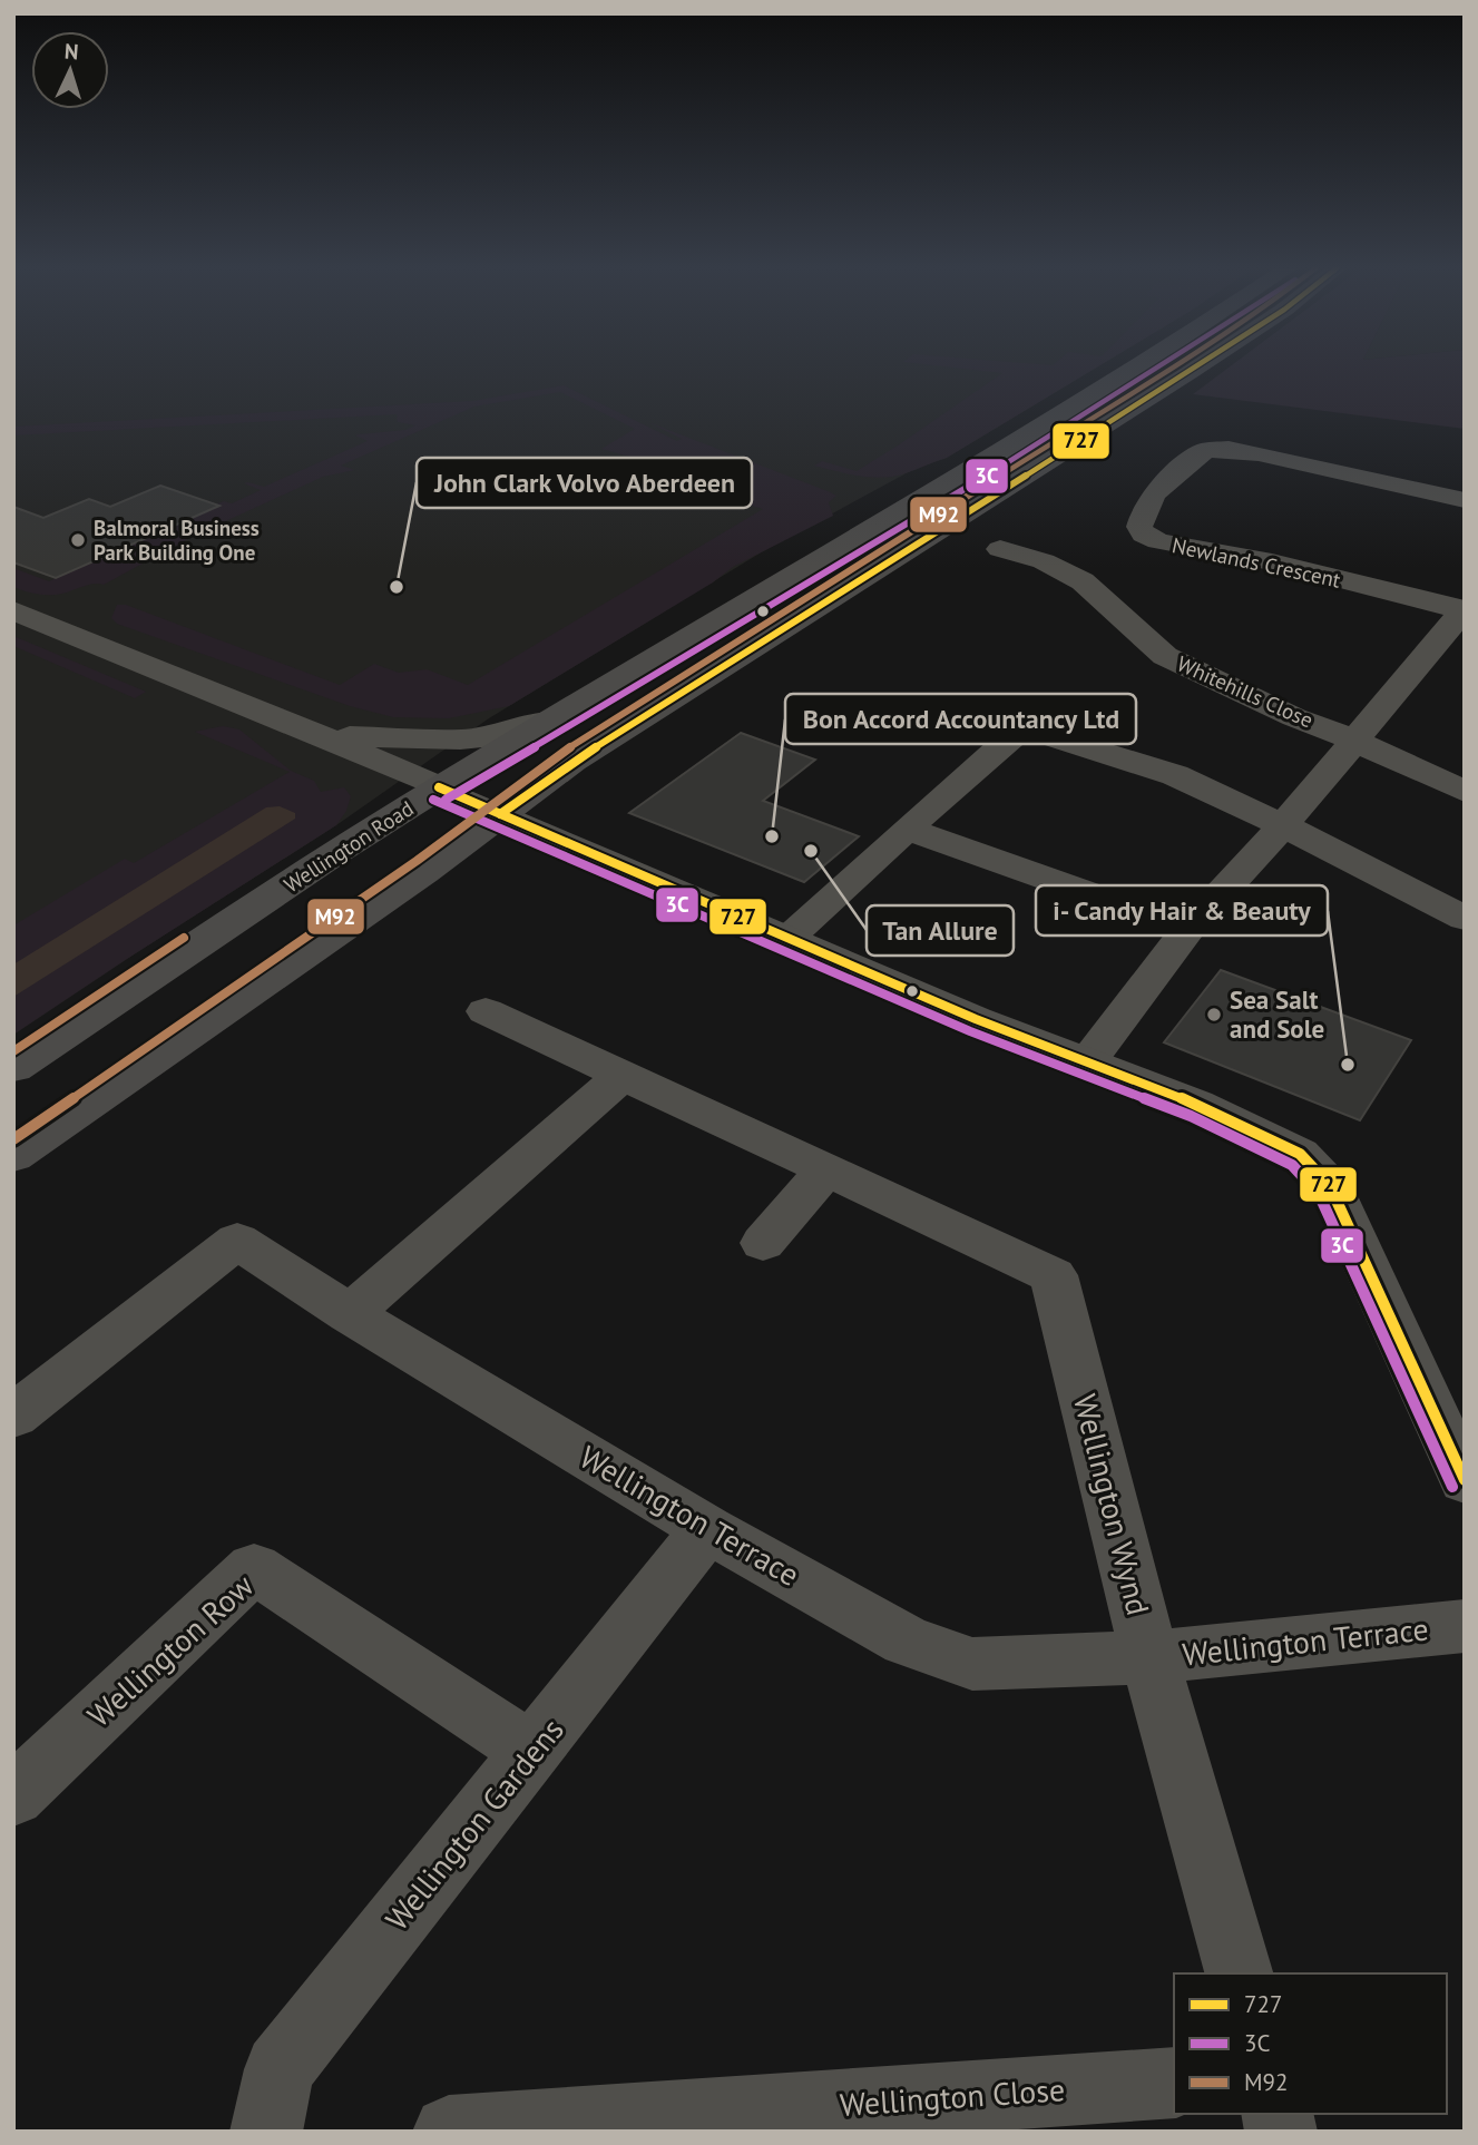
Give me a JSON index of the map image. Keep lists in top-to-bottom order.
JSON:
{
  "streets": {
    "main road": ["Wellington Road"],
    "street": [
      "Newlands Crescent",
      "Whitehills Close",
      "Wellington Wynd",
      "Wellington Terrace",
      "Wellington Row",
      "Wellington Gardens",
      "Wellington Close"
    ]
  },
  "crossings": [
    ["Wellington Wynd", "Wellington Terrace"],
    ["Wellington Terrace", "Wellington Gardens"],
    ["Wellington Row", "Wellington Gardens"]
  ],
  "places": [
    "Balmoral Business Park Building One",
    "John Clark Volvo Aberdeen",
    "Bon Accord Accountancy Ltd",
    "Tan Allure",
    "Sea Salt and Sole",
    "i- Candy Hair & Beauty"
  ],
  "lines": ["transit line 727", "transit line 3C", "transit line M92"],
  "legend": ["727", "3C", "M92"],
  "north": "top"
}
